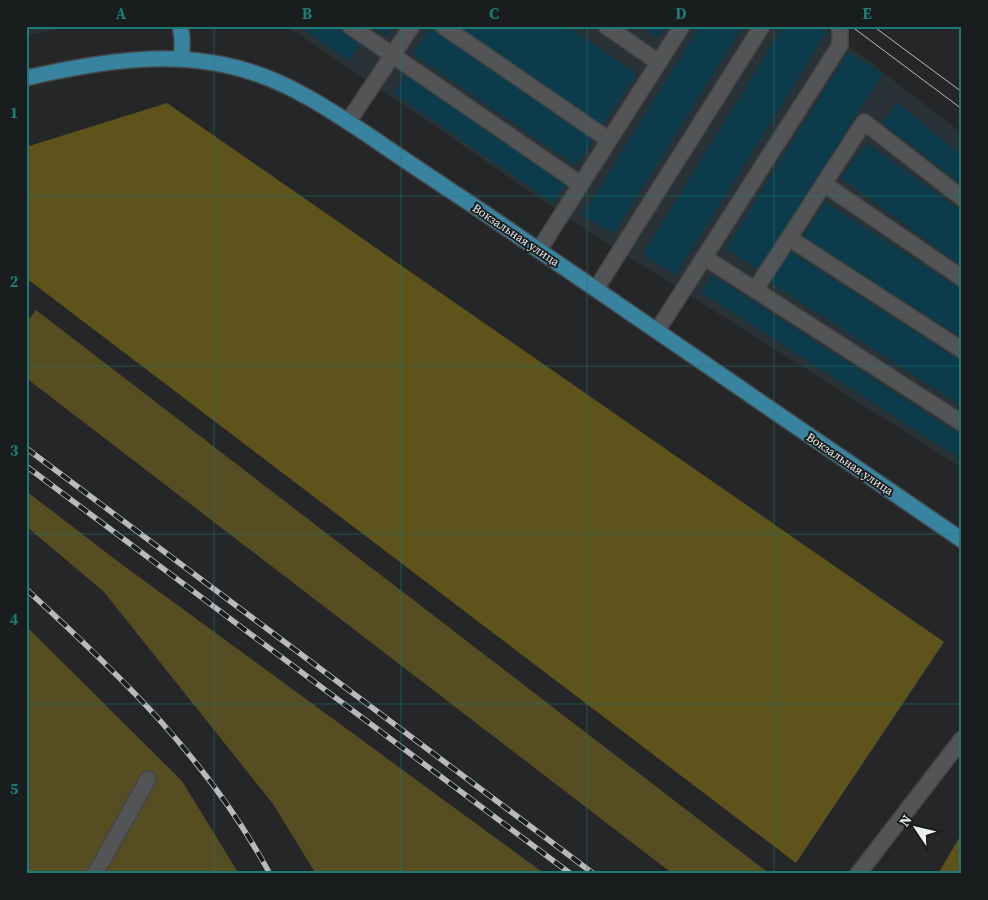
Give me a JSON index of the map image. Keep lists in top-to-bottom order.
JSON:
{
  "streets": {
    "main road": ["Вокзальная улица"]
  },
  "north": "top left",
  "grid": {
    "columns": [
      "A",
      "B",
      "C",
      "D",
      "E"
    ],
    "rows": [
      "1",
      "2",
      "3",
      "4",
      "5"
    ]
  }
}
